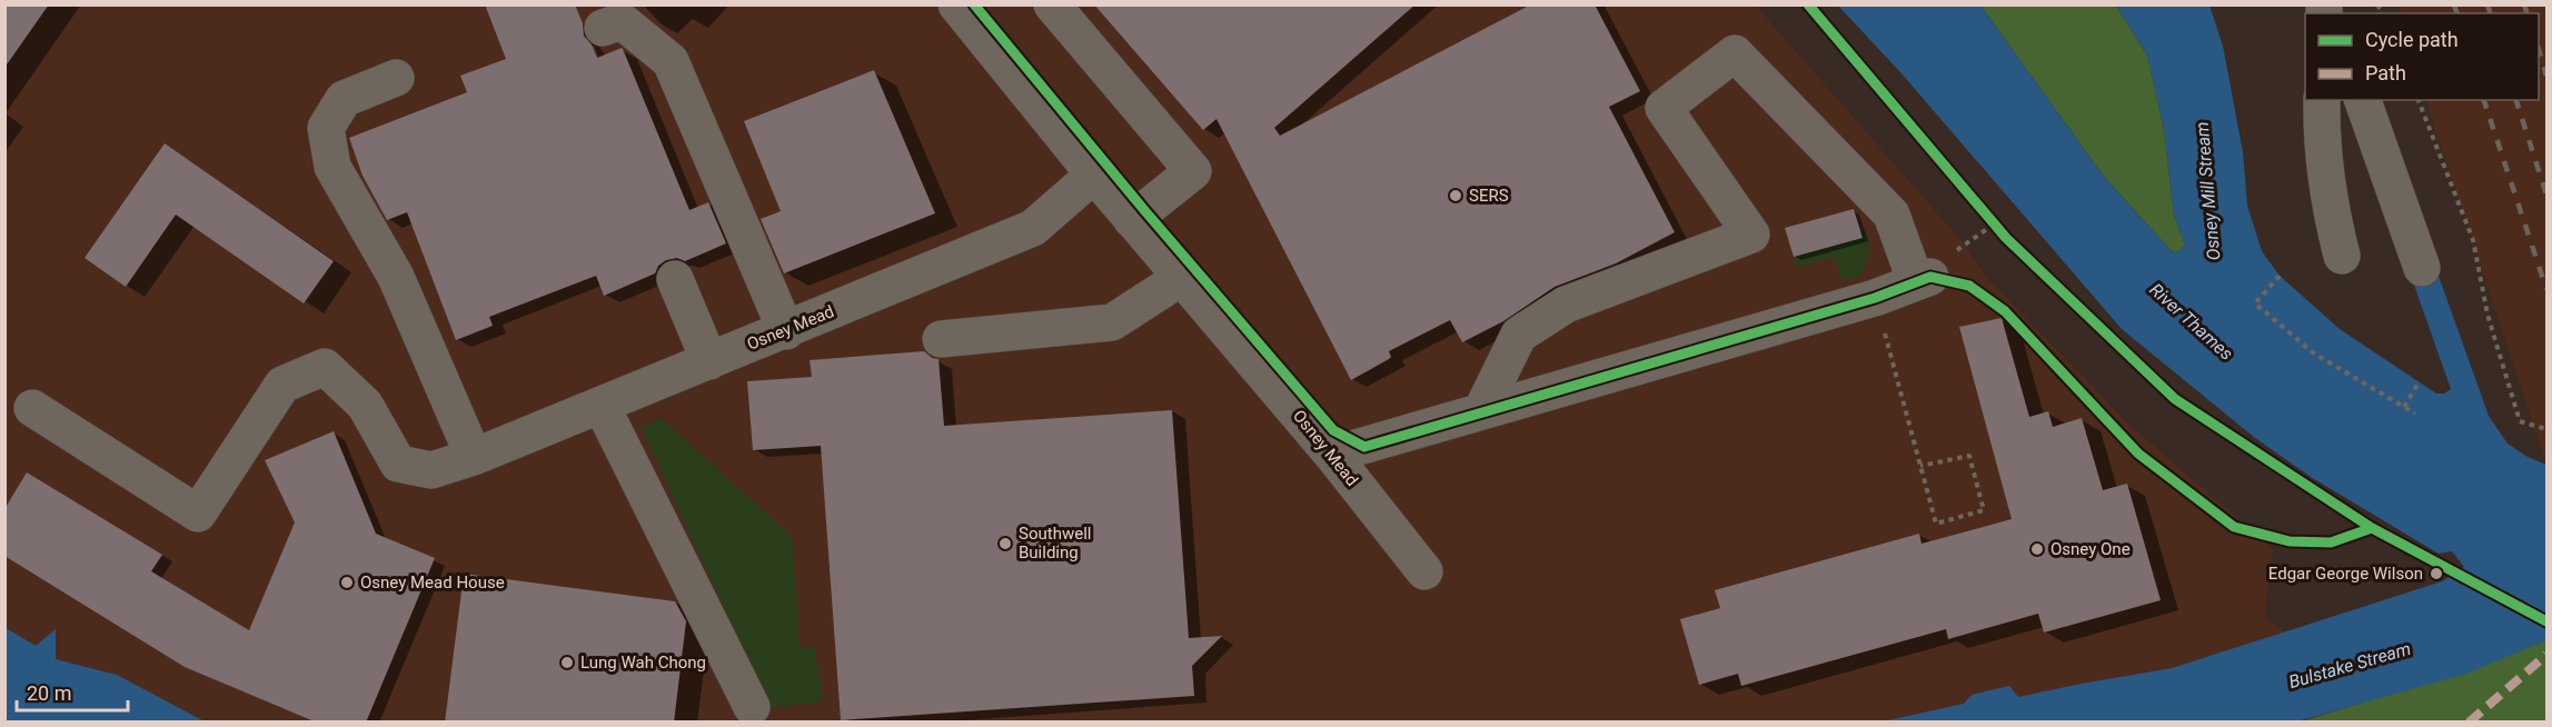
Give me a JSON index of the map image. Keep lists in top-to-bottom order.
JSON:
{
  "streets": {
    "street": ["Osney Mead"]
  },
  "water": ["Osney Mill Stream", "River Thames", "Bulstake Stream"],
  "places": [
    "SERS",
    "Southwell Building",
    "Osney One",
    "Edgar George Wilson",
    "Osney Mead House",
    "Lung Wah Chong"
  ],
  "legend": ["Cycle path", "Path"],
  "scale_bar": "20 m"
}
